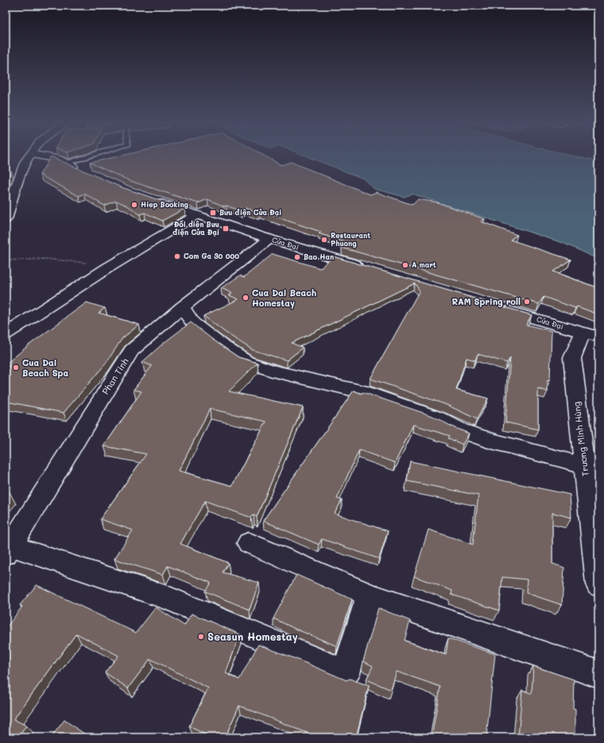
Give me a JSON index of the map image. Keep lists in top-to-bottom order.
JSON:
{
  "streets": {
    "street": ["Cửa Đại", "Phan Tình", "Trương Minh Hùng"]
  },
  "crossings": [
    ["Cửa Đại", "Phan Tình"],
    ["Cửa Đại", "Trương Minh Hùng"]
  ],
  "places": {
    "other": [
      "Hiep Booking",
      "Restaurant Phuong",
      "Com Ga 30 000",
      "Bao Han",
      "A mart",
      "Cua Dai Beach Homestay",
      "RAM Spring roll",
      "Cua Dai Beach Spa",
      "Seasun Homestay"
    ],
    "transit": ["Bưu điện Cửa Đại", "Đối diện Bưu điện Cửa Đại"]
  }
}
